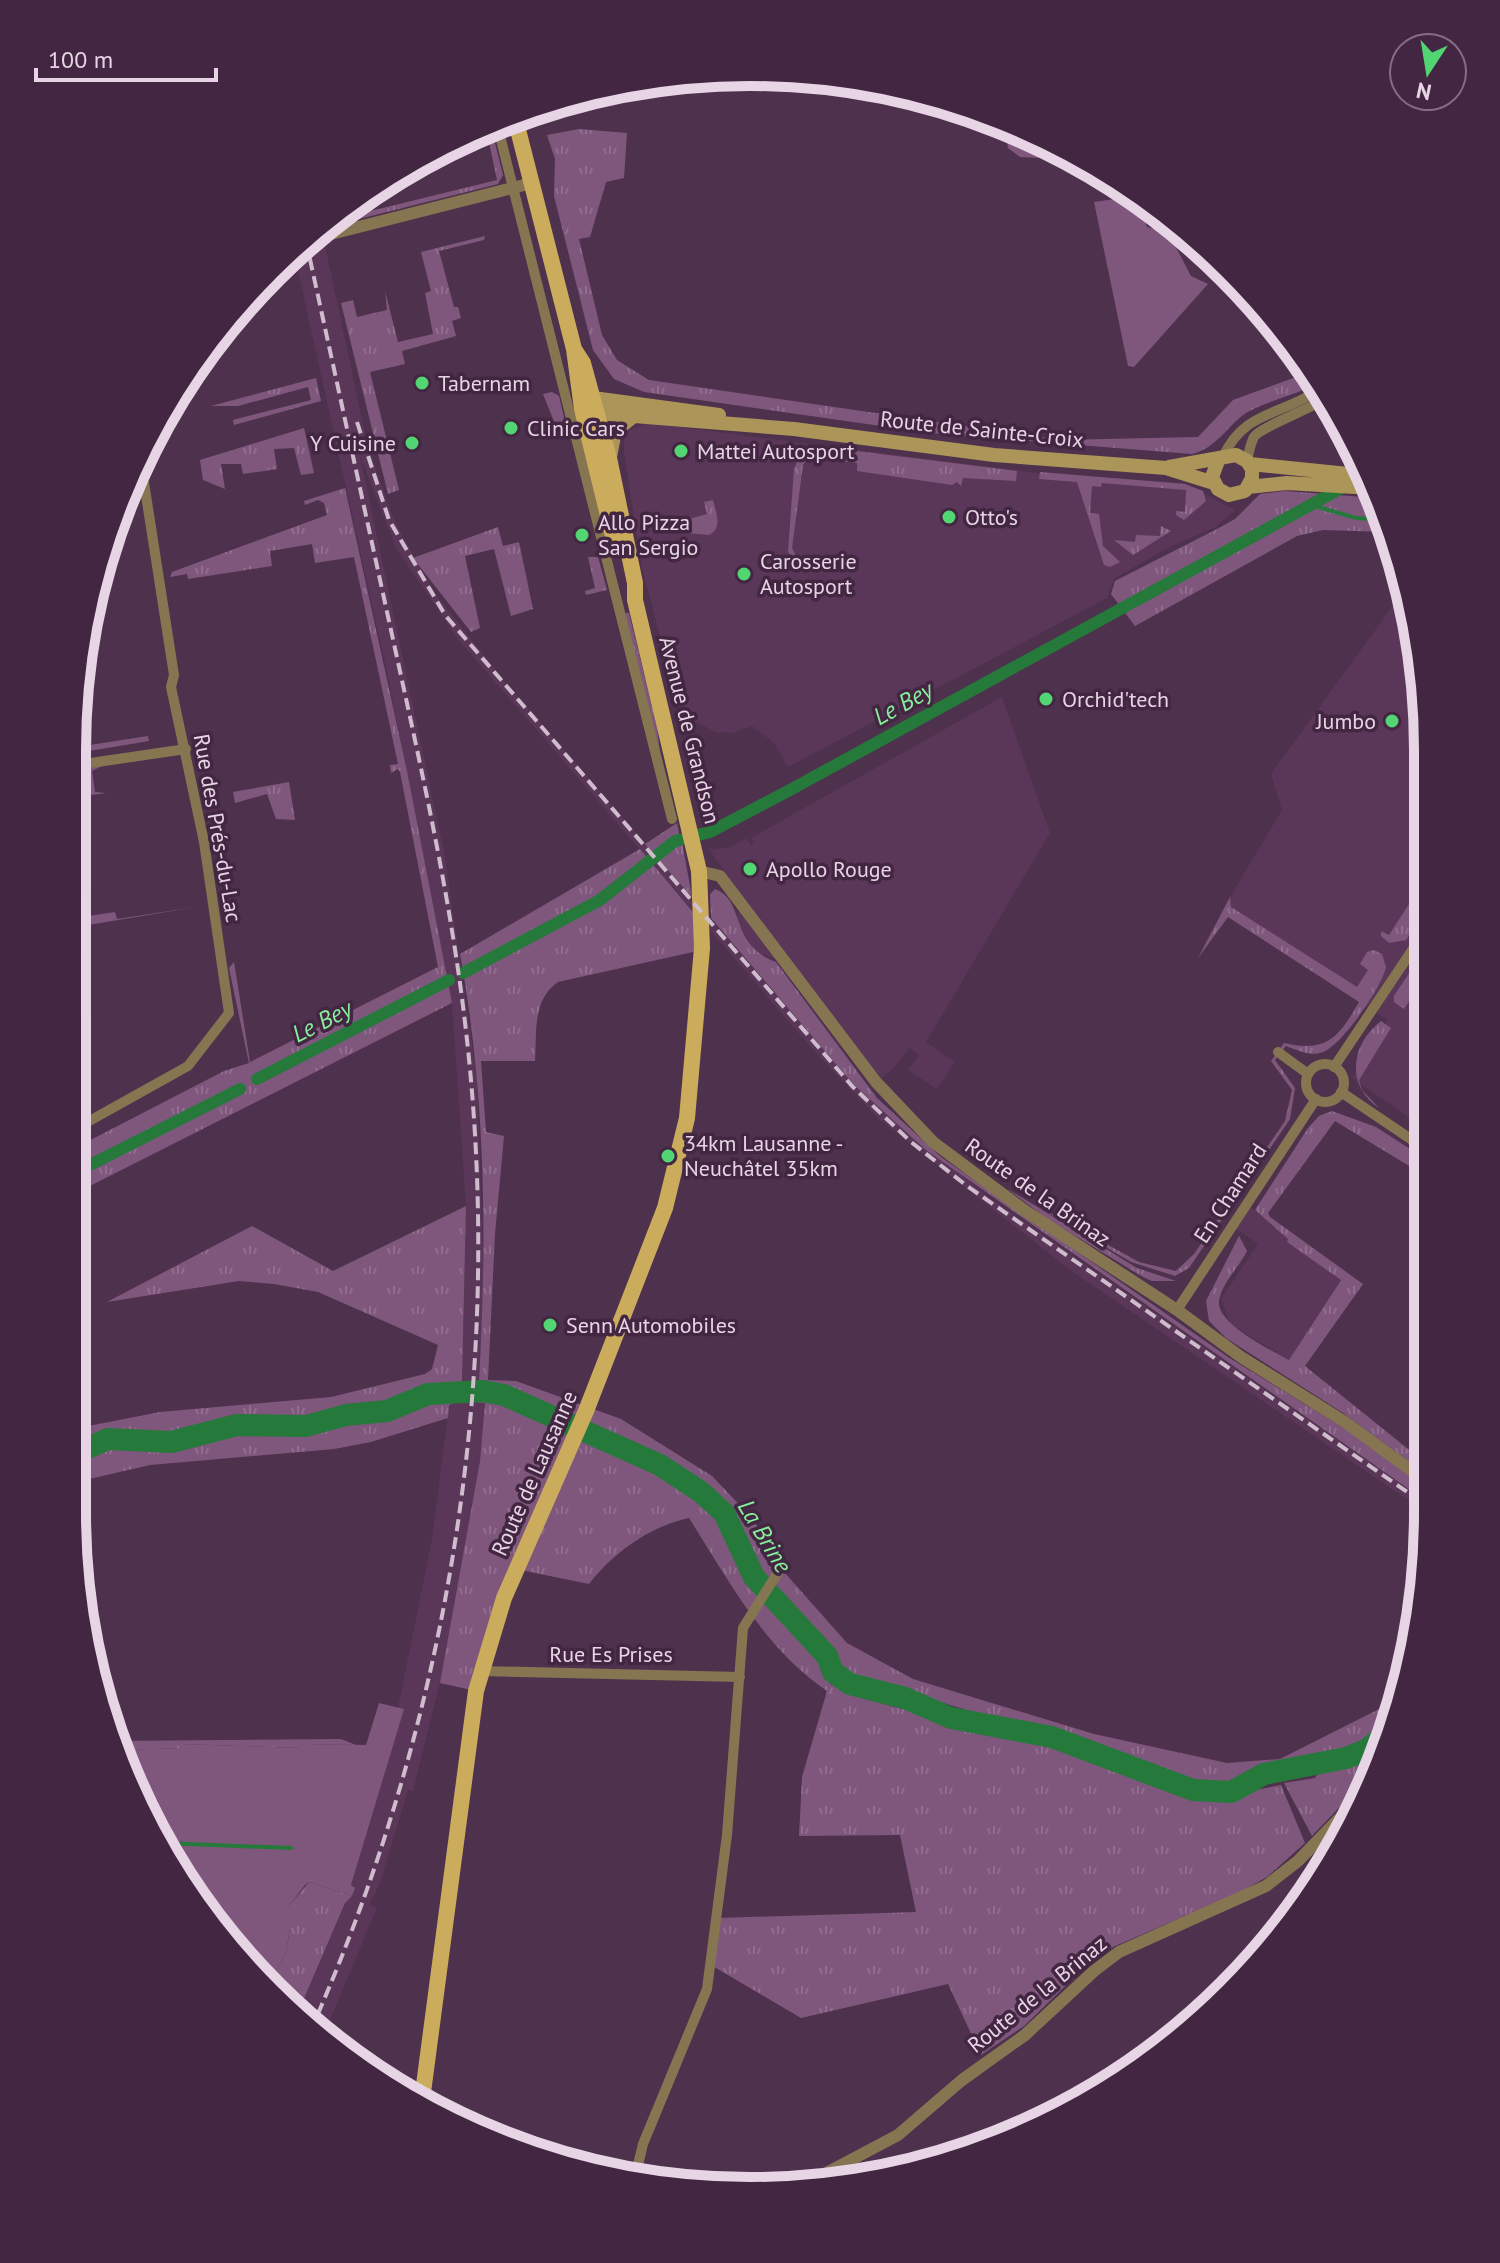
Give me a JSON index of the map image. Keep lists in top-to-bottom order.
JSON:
{
  "streets": {
    "main road": ["Route de Sainte-Croix", "Avenue de Grandson", "Route de Lausanne"],
    "street": [
      "Rue des Prés-du-Lac",
      "Route de la Brinaz",
      "En Chamard",
      "Rue Es Prises"
    ]
  },
  "crossings": [
    ["Route de Sainte-Croix", "Avenue de Grandson"],
    ["Avenue de Grandson", "Route de la Brinaz"],
    ["Avenue de Grandson", "Route de Lausanne"],
    ["Route de la Brinaz", "En Chamard"],
    ["Route de la Brinaz", "Route de Lausanne"],
    ["Route de Lausanne", "Rue Es Prises"]
  ],
  "water": ["Le Bey", "La Brine"],
  "places": [
    "Tabernam",
    "Clinic Cars",
    "Y Cuisine",
    "Mattei Autosport",
    "Otto's",
    "Allo Pizza San Sergio",
    "Carosserie Autosport",
    "Orchid'tech",
    "Jumbo",
    "Apollo Rouge",
    "34km Lausanne - Neuchâtel 35km",
    "Senn Automobiles"
  ],
  "scale_bar": "100 m",
  "north": "bottom"
}
